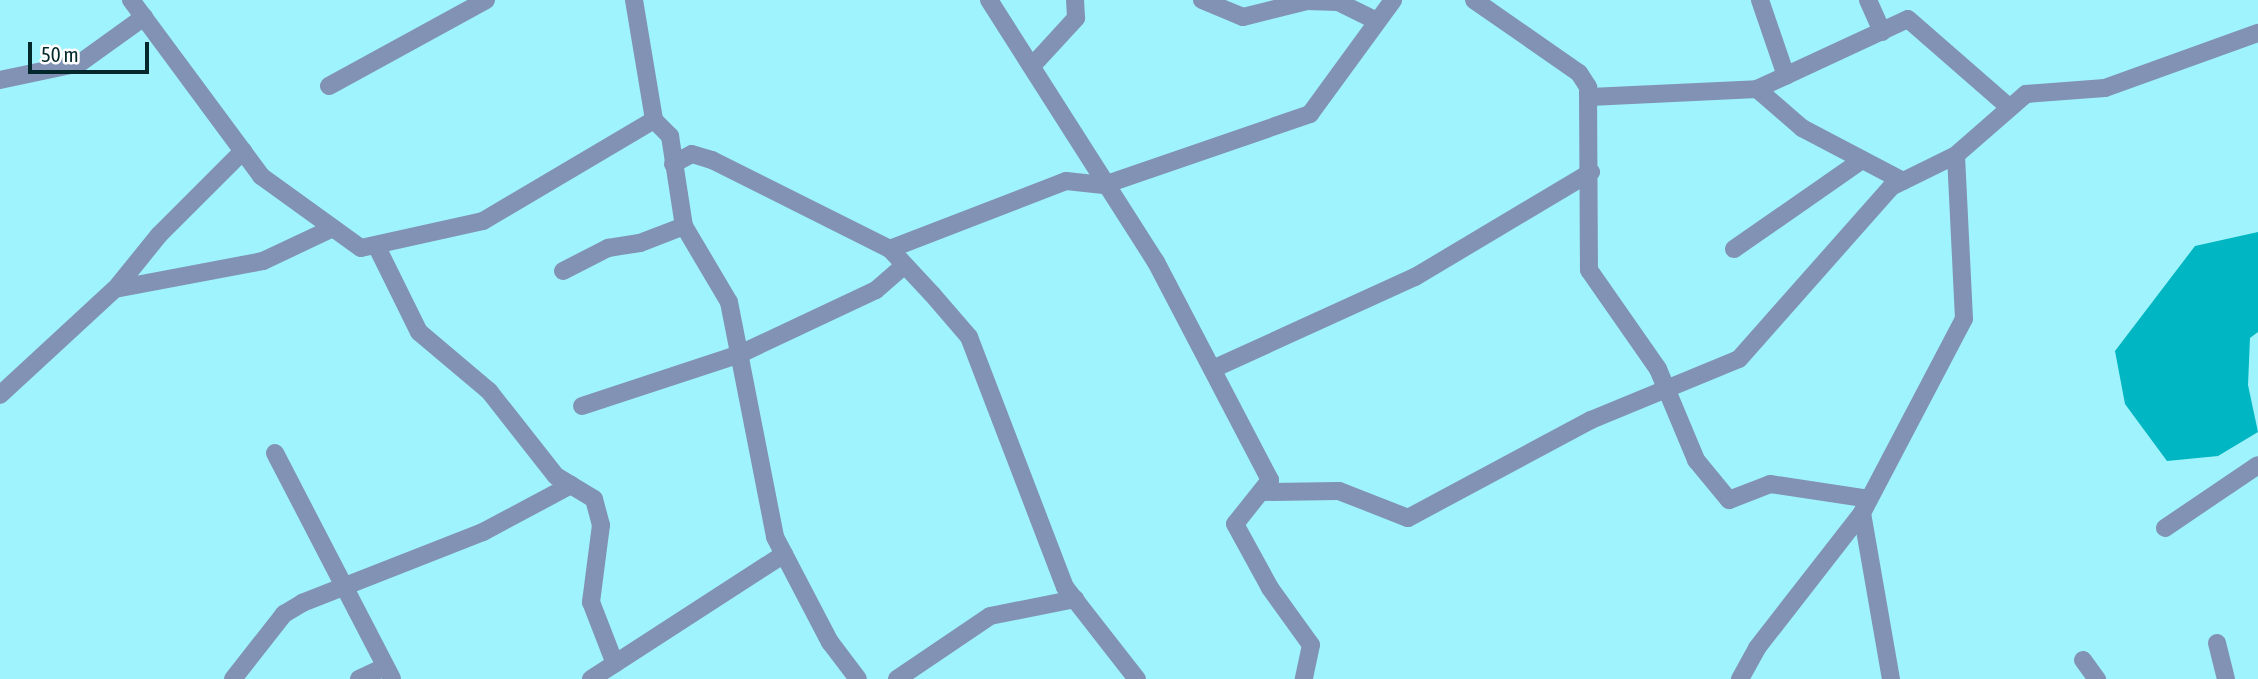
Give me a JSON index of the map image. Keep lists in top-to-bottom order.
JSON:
{
  "scale_bar": "50 m"
}
